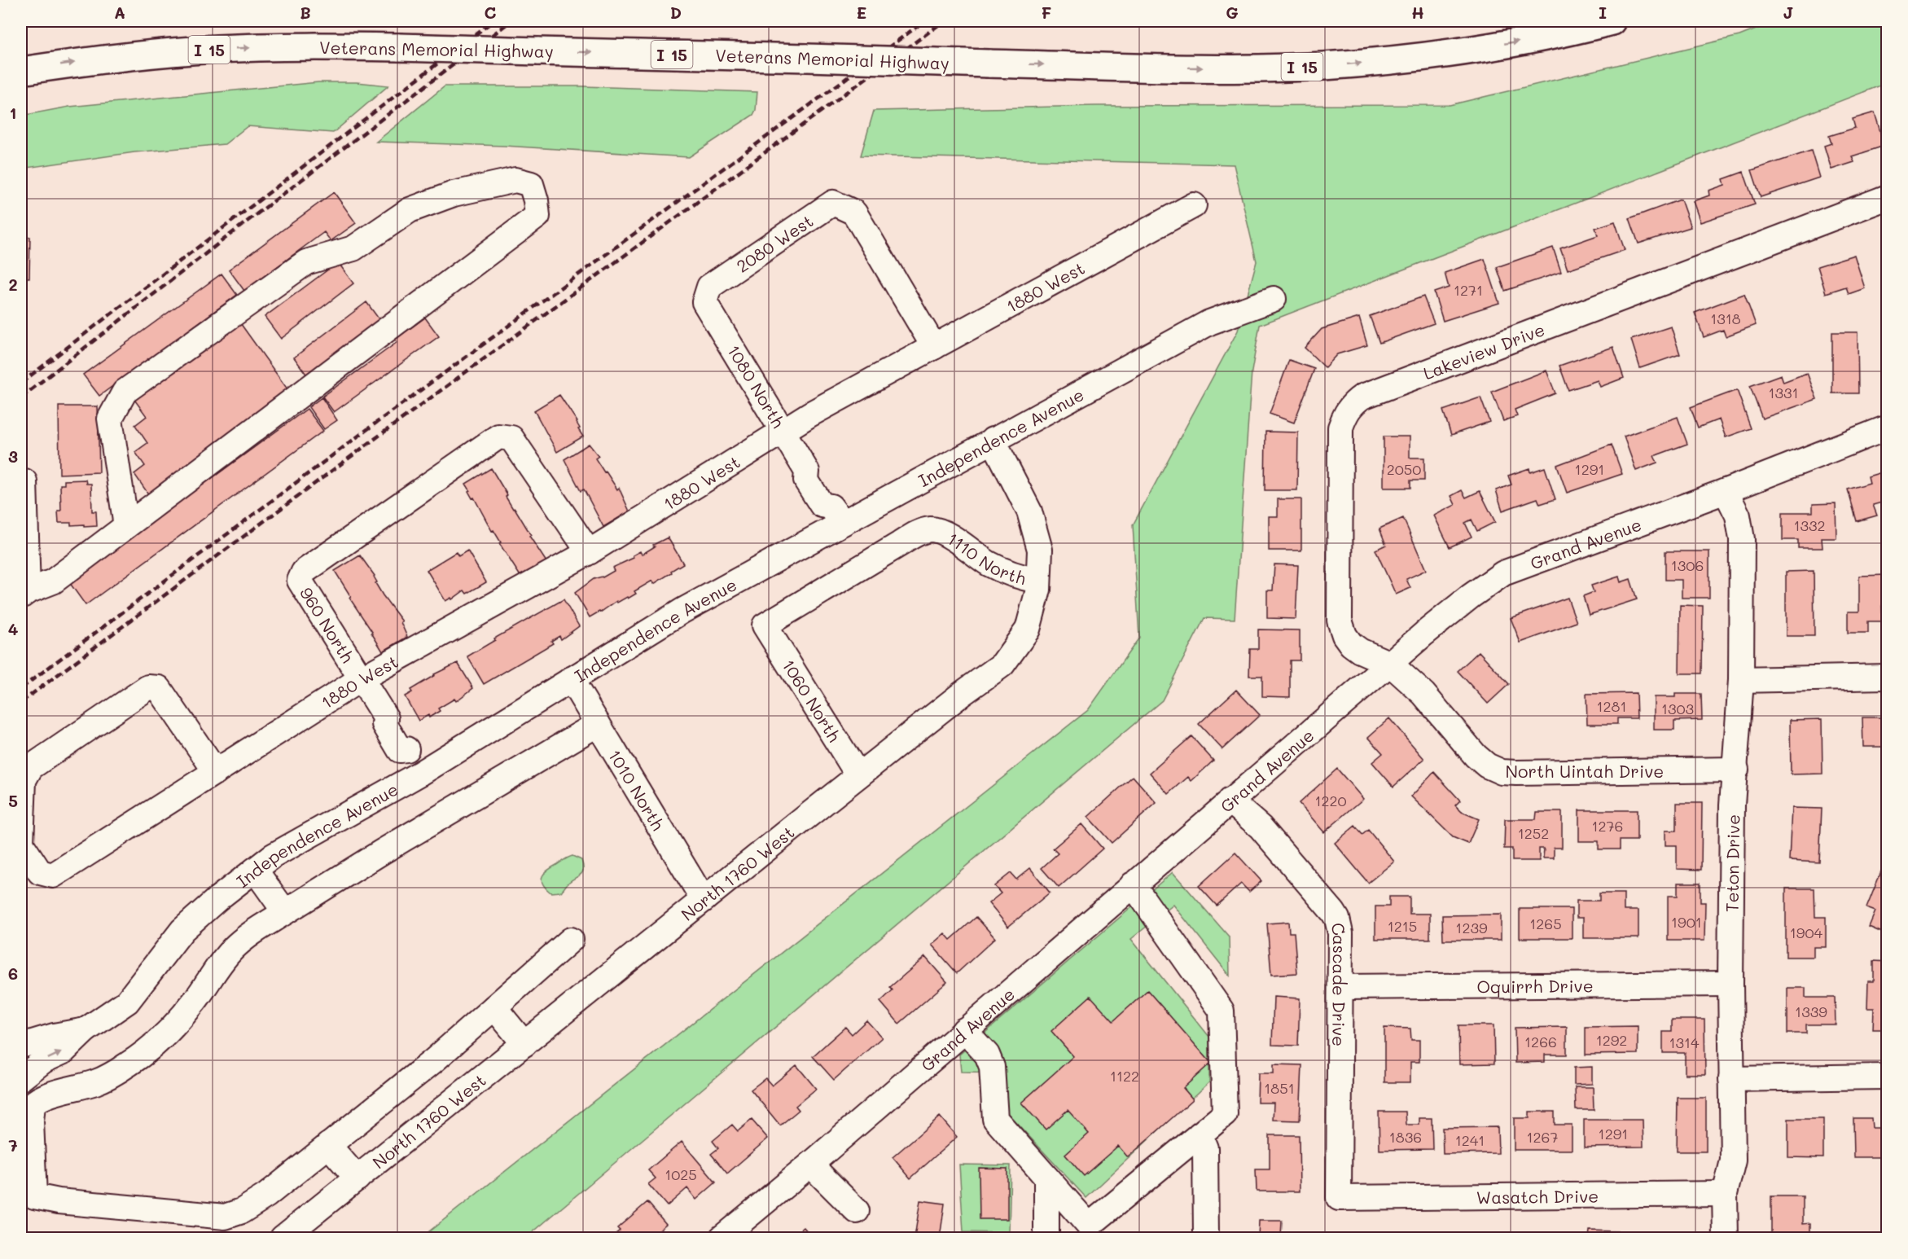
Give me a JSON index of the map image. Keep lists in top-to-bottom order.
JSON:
{
  "streets": {
    "highway": ["Veterans Memorial Highway", "I 15"],
    "street": [
      "2080 West",
      "1880 West",
      "Lakeview Drive",
      "1080 North",
      "Independence Avenue",
      "Grand Avenue",
      "1110 North",
      "960 North",
      "1060 North",
      "North Uintah Drive",
      "1010 North",
      "Teton Drive",
      "North 1760 West",
      "Cascade Drive",
      "Oquirrh Drive",
      "Wasatch Drive"
    ]
  },
  "crossings": [
    ["2080 West", "1880 West"],
    ["2080 West", "1080 North"],
    ["1880 West", "1080 North"],
    ["1880 West", "960 North"],
    ["Lakeview Drive", "Grand Avenue"],
    ["Lakeview Drive", "North Uintah Drive"],
    ["1080 North", "Independence Avenue"],
    ["Independence Avenue", "960 North"],
    ["Independence Avenue", "1010 North"],
    ["Independence Avenue", "North 1760 West"],
    ["Grand Avenue", "North Uintah Drive"],
    ["Grand Avenue", "Teton Drive"],
    ["Grand Avenue", "Cascade Drive"],
    ["1110 North", "1060 North"],
    ["1110 North", "North 1760 West"],
    ["1060 North", "North 1760 West"],
    ["North Uintah Drive", "Teton Drive"],
    ["1010 North", "North 1760 West"],
    ["Teton Drive", "Oquirrh Drive"],
    ["Teton Drive", "Wasatch Drive"],
    ["Cascade Drive", "Oquirrh Drive"],
    ["Cascade Drive", "Wasatch Drive"]
  ],
  "one_way": ["Veterans Memorial Highway"],
  "house_numbers": [
    "1271",
    "1318",
    "1331",
    "2050",
    "1291",
    "1332",
    "1306",
    "1281",
    "1303",
    "1220",
    "1276",
    "1252",
    "1901",
    "1265",
    "1215",
    "1239",
    "1904",
    "1339",
    "1292",
    "1266",
    "1314",
    "1122",
    "1851",
    "1291",
    "1836",
    "1267",
    "1241",
    "1025"
  ],
  "grid": {
    "columns": [
      "A",
      "B",
      "C",
      "D",
      "E",
      "F",
      "G",
      "H",
      "I",
      "J"
    ],
    "rows": [
      "1",
      "2",
      "3",
      "4",
      "5",
      "6",
      "7"
    ]
  }
}
